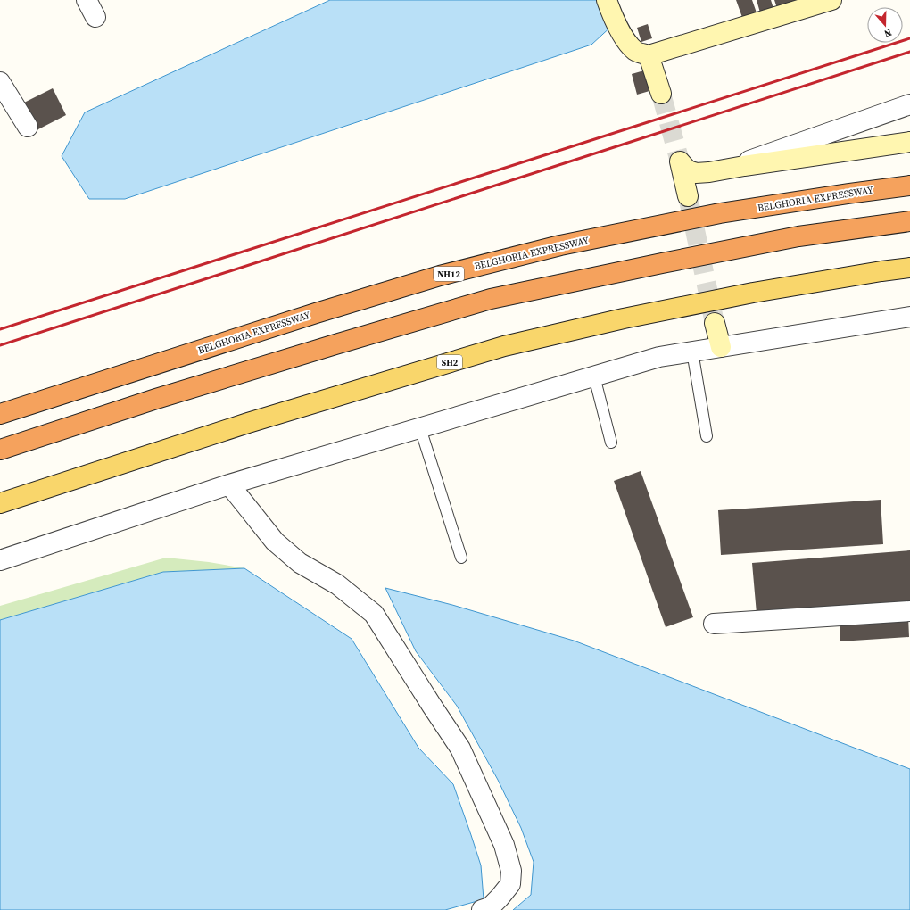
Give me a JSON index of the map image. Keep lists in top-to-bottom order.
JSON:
{
  "streets": {
    "highway": ["BELGHORIA EXPRESSWAY", "NH12"],
    "main road": ["SH2"]
  },
  "north": "bottom"
}
